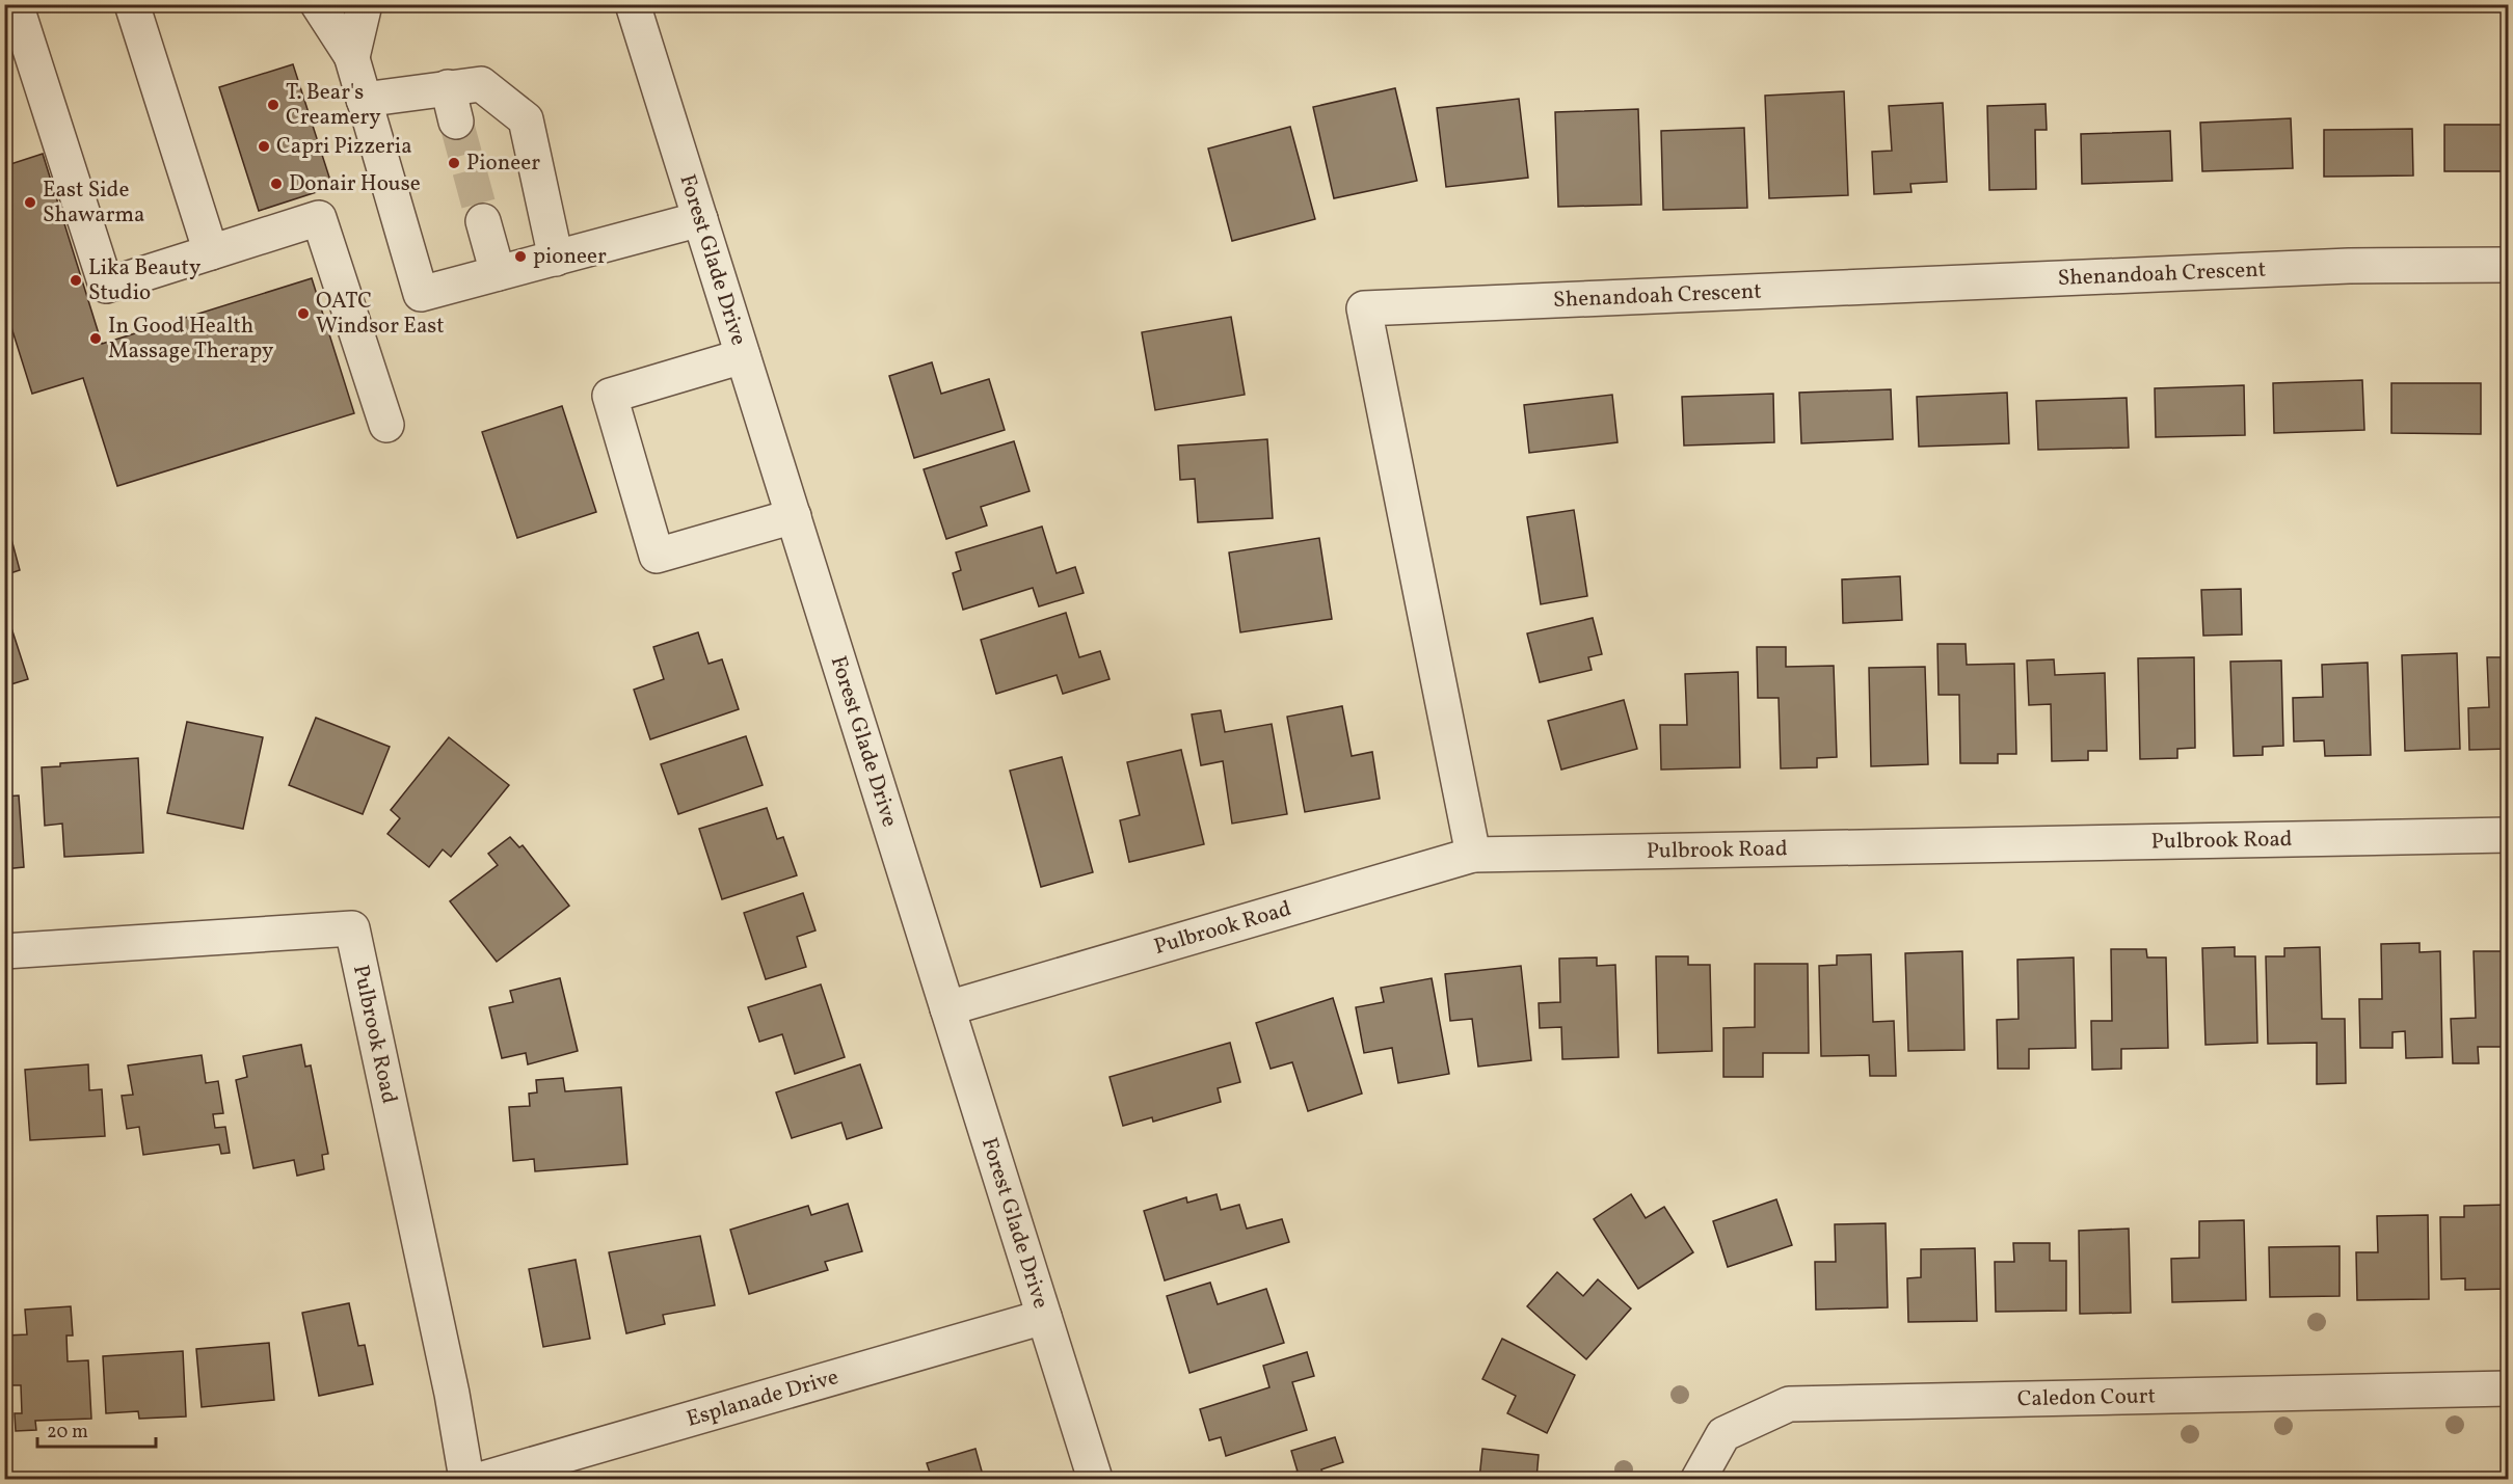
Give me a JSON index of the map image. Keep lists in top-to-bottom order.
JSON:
{
  "streets": {
    "street": [
      "Forest Glade Drive",
      "Shenandoah Crescent",
      "Pulbrook Road",
      "Esplanade Drive",
      "Caledon Court"
    ]
  },
  "crossings": [
    ["Forest Glade Drive", "Pulbrook Road"],
    ["Forest Glade Drive", "Esplanade Drive"],
    ["Shenandoah Crescent", "Pulbrook Road"]
  ],
  "places": [
    "T. Bear's Creamery",
    "Capri Pizzeria",
    "Pioneer",
    "Donair House",
    "East Side Shawarma",
    "pioneer",
    "Lika Beauty Studio",
    "OATC Windsor East",
    "In Good Health Massage Therapy"
  ],
  "scale_bar": "20 m"
}
